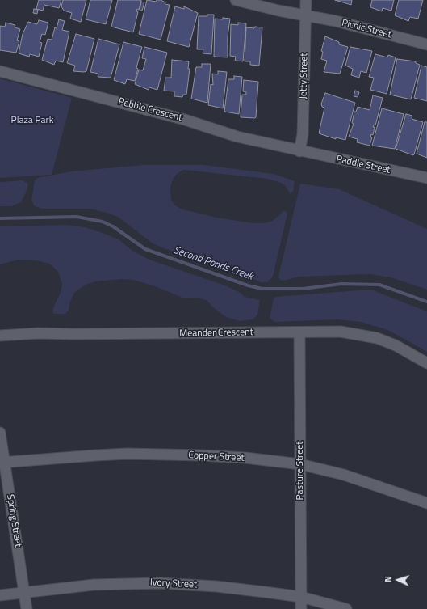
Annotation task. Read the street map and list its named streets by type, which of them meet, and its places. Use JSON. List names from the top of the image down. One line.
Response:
{"streets":{"street":["Picnic Street","Jetty Street","Pebble Crescent","Paddle Street","Meander Crescent","Copper Street","Pasture Street","Spring Street","Ivory Street"]},"crossings":[["Picnic Street","Jetty Street"],["Jetty Street","Pebble Crescent"],["Jetty Street","Paddle Street"],["Pebble Crescent","Paddle Street"],["Meander Crescent","Pasture Street"],["Copper Street","Pasture Street"],["Copper Street","Spring Street"],["Pasture Street","Ivory Street"],["Spring Street","Ivory Street"]],"water":["Second Ponds Creek"],"parks":["Plaza Park"],"north":"left"}
